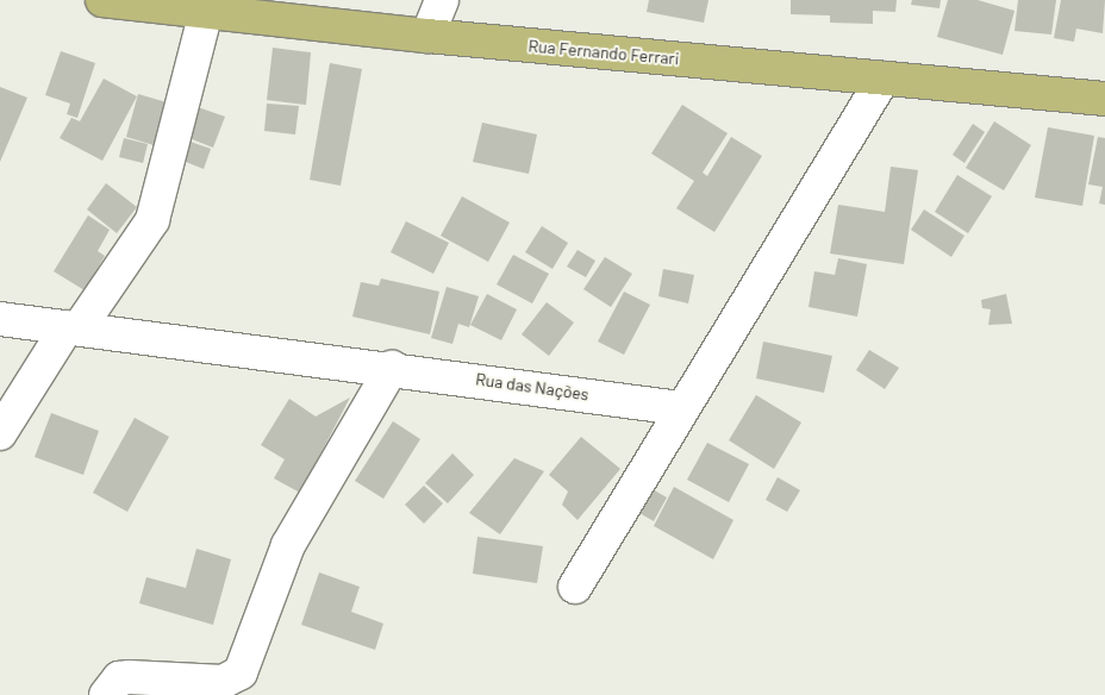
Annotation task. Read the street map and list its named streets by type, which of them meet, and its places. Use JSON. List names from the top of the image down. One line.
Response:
{"streets":{"main road":["Rua Fernando Ferrari"],"street":["Rua das Nações"]}}
